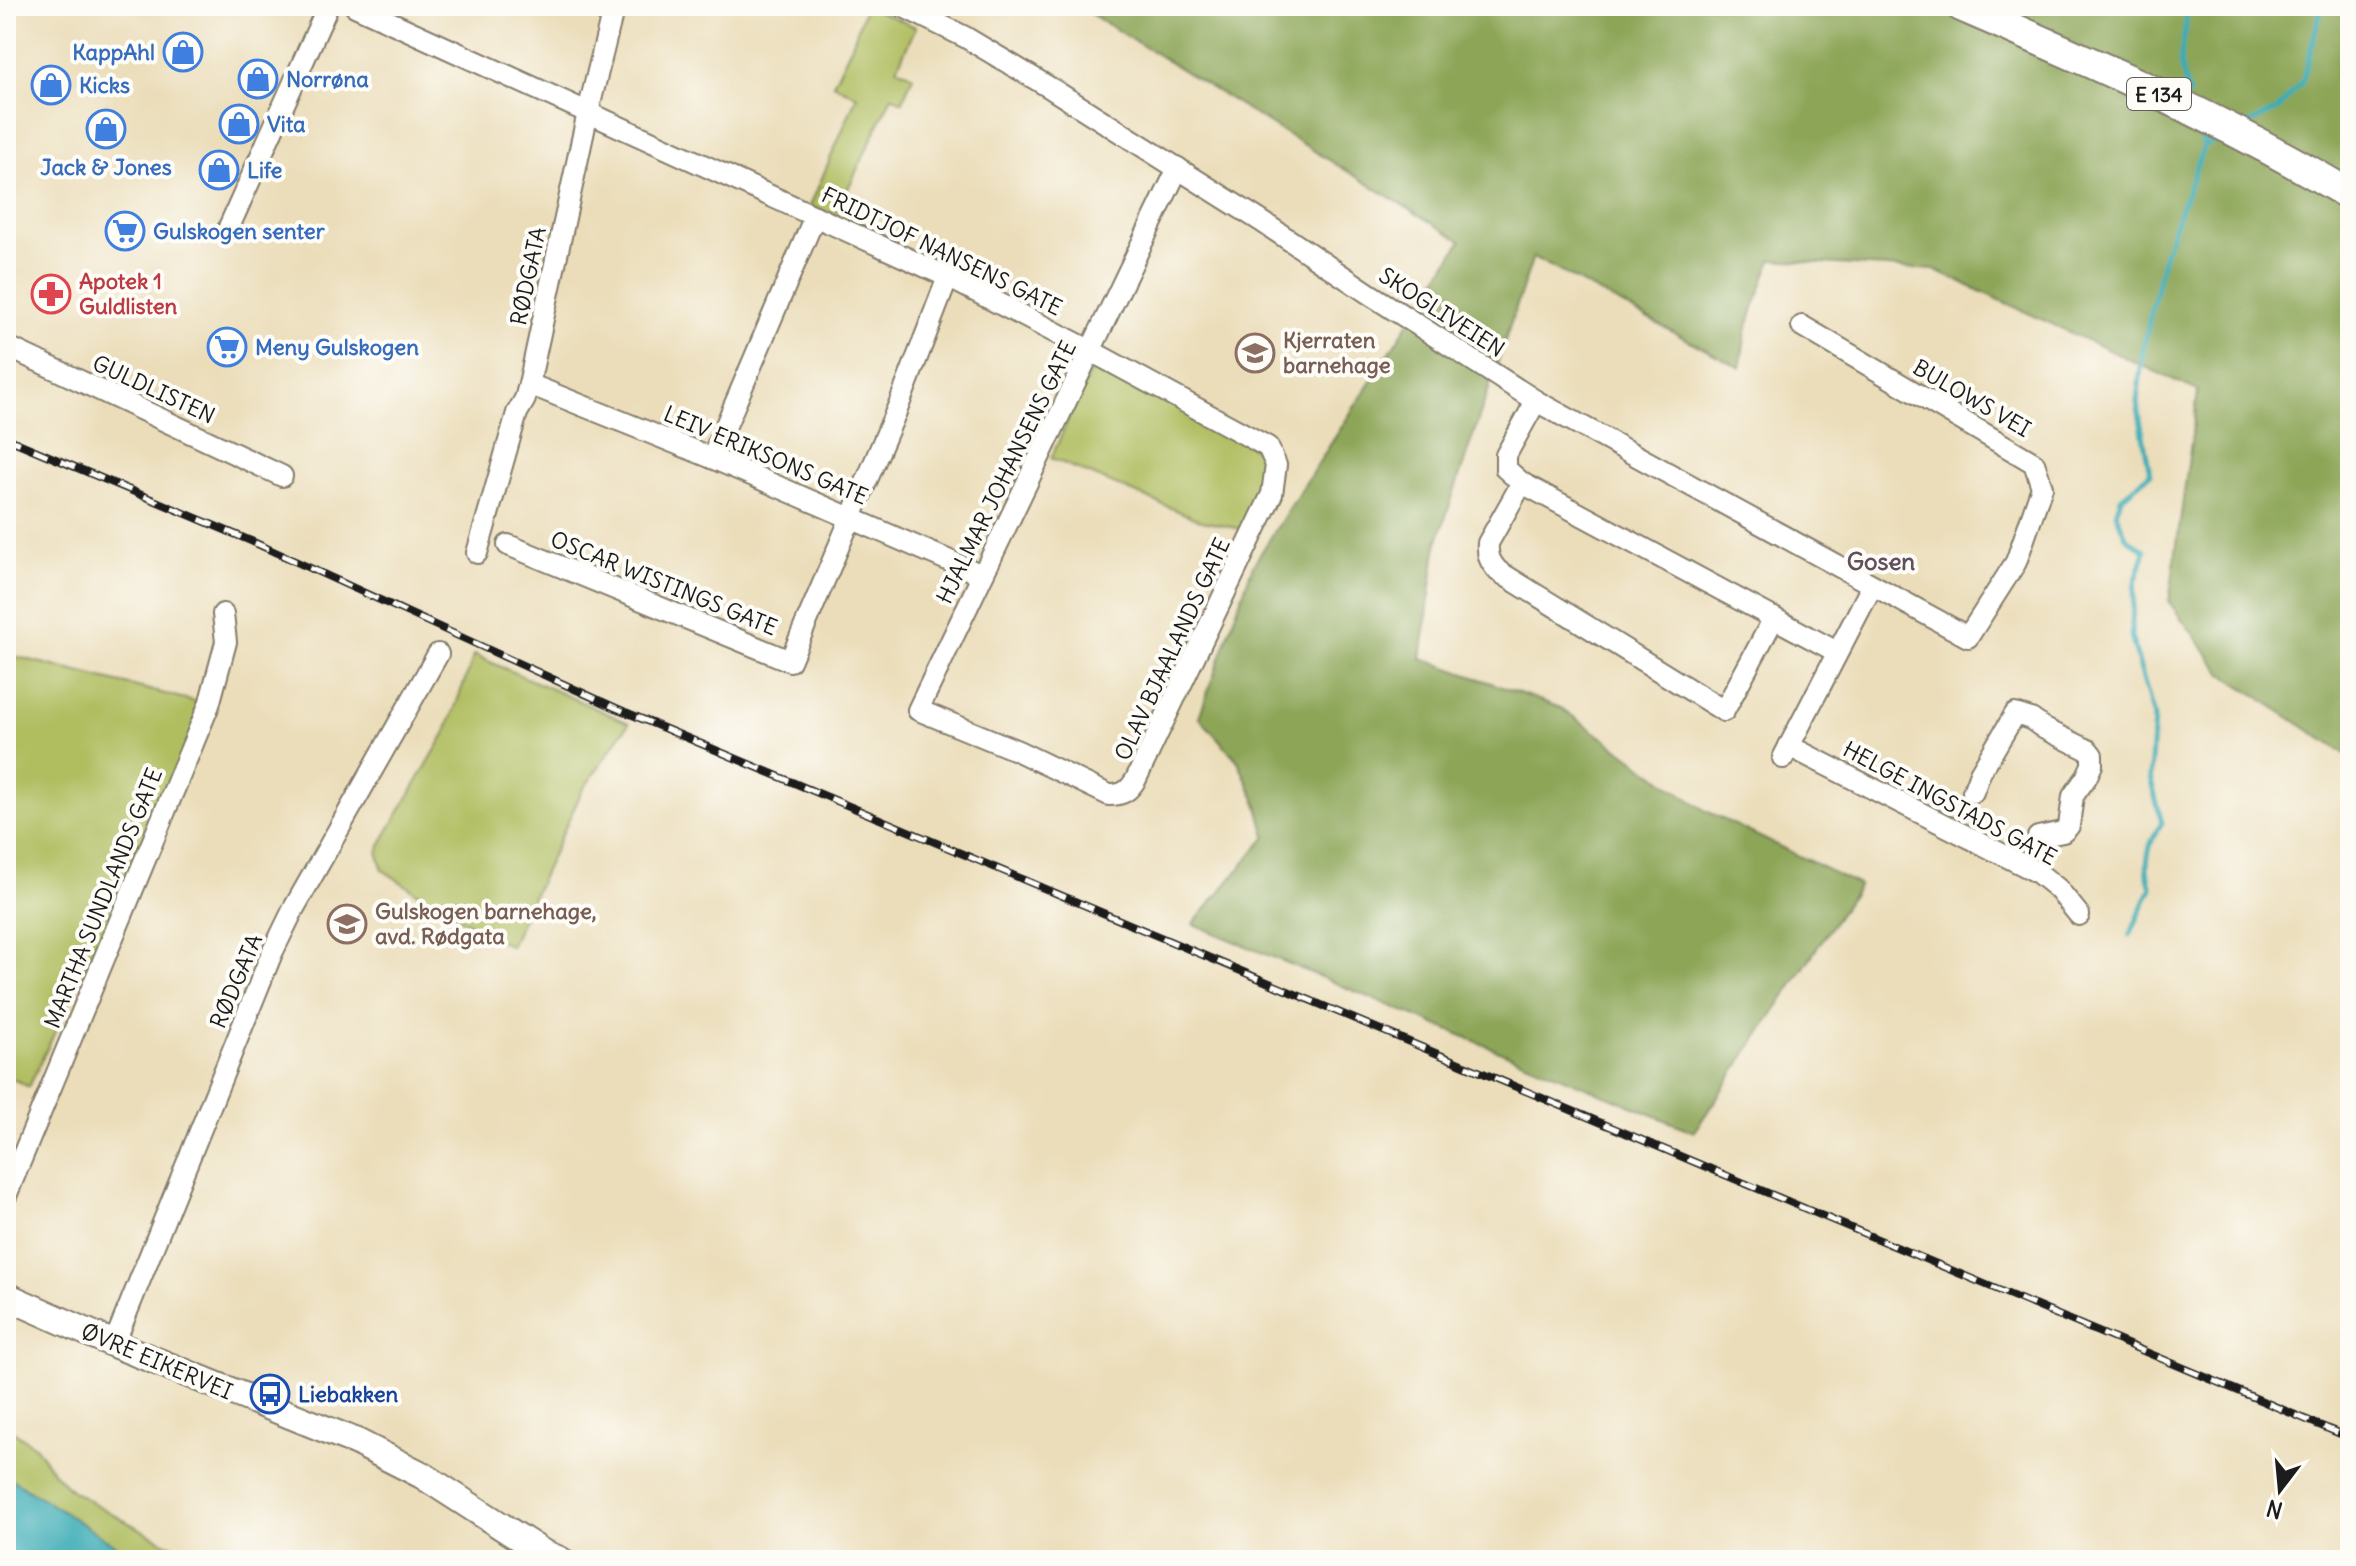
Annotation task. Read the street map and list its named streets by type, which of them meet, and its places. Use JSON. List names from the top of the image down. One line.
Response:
{"streets":{"highway":["E 134"],"main road":["ØVRE EIKERVEI"],"street":["FRIDTJOF NANSENS GATE","RØDGATA","SKOGLIVEIEN","GULDLISTEN","BULOWS VEI","LEIV ERIKSONS GATE","HJALMAR JOHANSENS GATE","OSCAR WISTINGS GATE","OLAV BJAALANDS GATE","HELGE INGSTADS GATE","MARTHA SUNDLANDS GATE"]},"crossings":[["FRIDTJOF NANSENS GATE","RØDGATA"],["FRIDTJOF NANSENS GATE","HJALMAR JOHANSENS GATE"],["FRIDTJOF NANSENS GATE","OLAV BJAALANDS GATE"],["RØDGATA","LEIV ERIKSONS GATE"],["RØDGATA","ØVRE EIKERVEI"],["SKOGLIVEIEN","BULOWS VEI"],["SKOGLIVEIEN","HJALMAR JOHANSENS GATE"],["LEIV ERIKSONS GATE","HJALMAR JOHANSENS GATE"],["LEIV ERIKSONS GATE","OSCAR WISTINGS GATE"],["HJALMAR JOHANSENS GATE","OLAV BJAALANDS GATE"]],"districts":["Gosen"],"places":{"shop":["KappAhl","Norrøna","Kicks","Vita","Jack & Jones","Life"],"supermarket":["Gulskogen senter","Meny Gulskogen"],"pharmacy":["Apotek 1 Guldlisten"],"school or university":["Kjerraten barnehage","Gulskogen barnehage, avd. Rødgata"],"bus stop":["Liebakken"]},"north":"bottom"}
